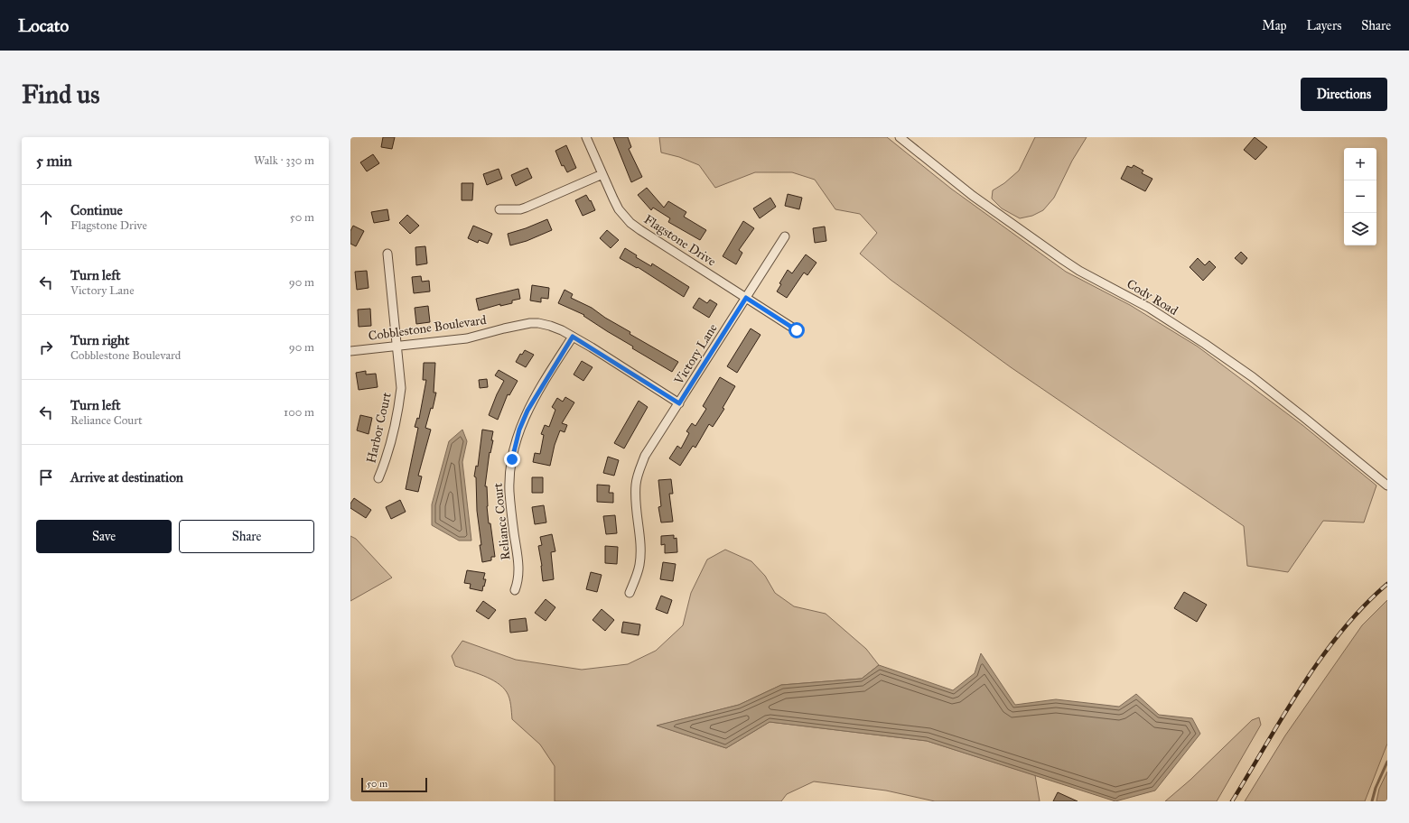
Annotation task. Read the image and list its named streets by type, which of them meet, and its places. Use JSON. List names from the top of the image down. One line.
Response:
{"streets":{"street":["Flagstone Drive","Cody Road","Cobblestone Boulevard","Victory Lane","Harbor Court","Reliance Court"]},"crossings":[["Flagstone Drive","Victory Lane"],["Cobblestone Boulevard","Victory Lane"],["Cobblestone Boulevard","Harbor Court"],["Cobblestone Boulevard","Reliance Court"]],"scale_bar":"50 m","page":{"header":"Locato","nav":["Map","Layers","Share"],"buttons":["Directions",["Save","Share"]],"title":"Find us","heading":["5 min","Walk · 330 m"],"map_buttons":["+","−"],"list":[["Continue","Flagstone Drive","50 m"],["Turn left","Victory Lane","90 m"],["Turn right","Cobblestone Boulevard","90 m"],["Turn left","Reliance Court","100 m"],"Arrive at destination"],"scale":"50 m"}}
